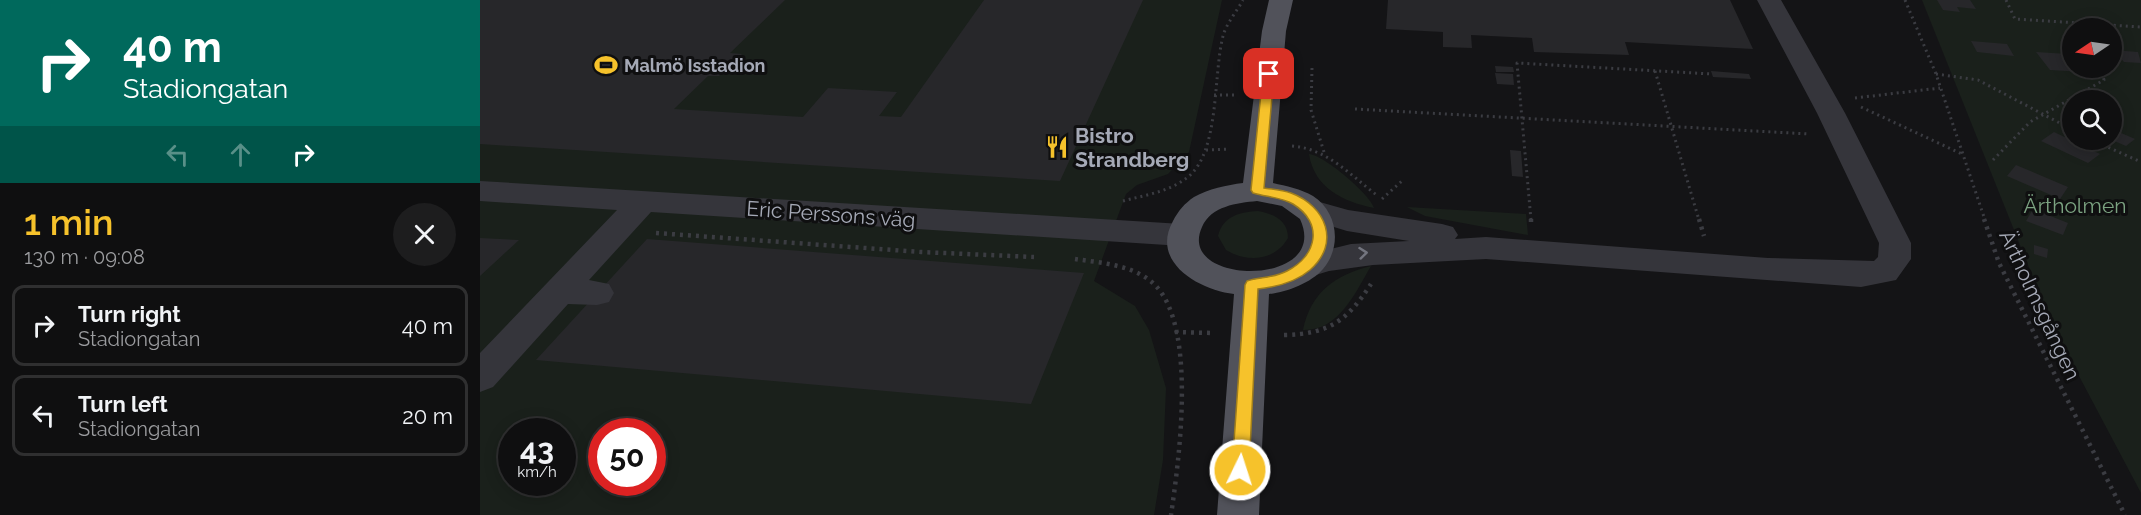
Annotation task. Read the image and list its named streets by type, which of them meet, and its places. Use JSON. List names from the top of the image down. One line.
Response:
{"streets":{"street":["Eric Perssons väg"],"path":["Ärtholmsgången"]},"parks":["Ärtholmen"],"places":{"sports":["Malmö Isstadion"],"restaurant":["Bistro Strandberg"]},"north":"left","page":{"turn":["40 m","Stadiongatan"],"heading":["1 min","130 m · 09:08"],"list":[{"name":"Turn right","note":"Stadiongatan","value":"40 m"},{"name":"Turn left","note":"Stadiongatan","value":"20 m"}],"speed":"43 km/h","limit":"50"}}
